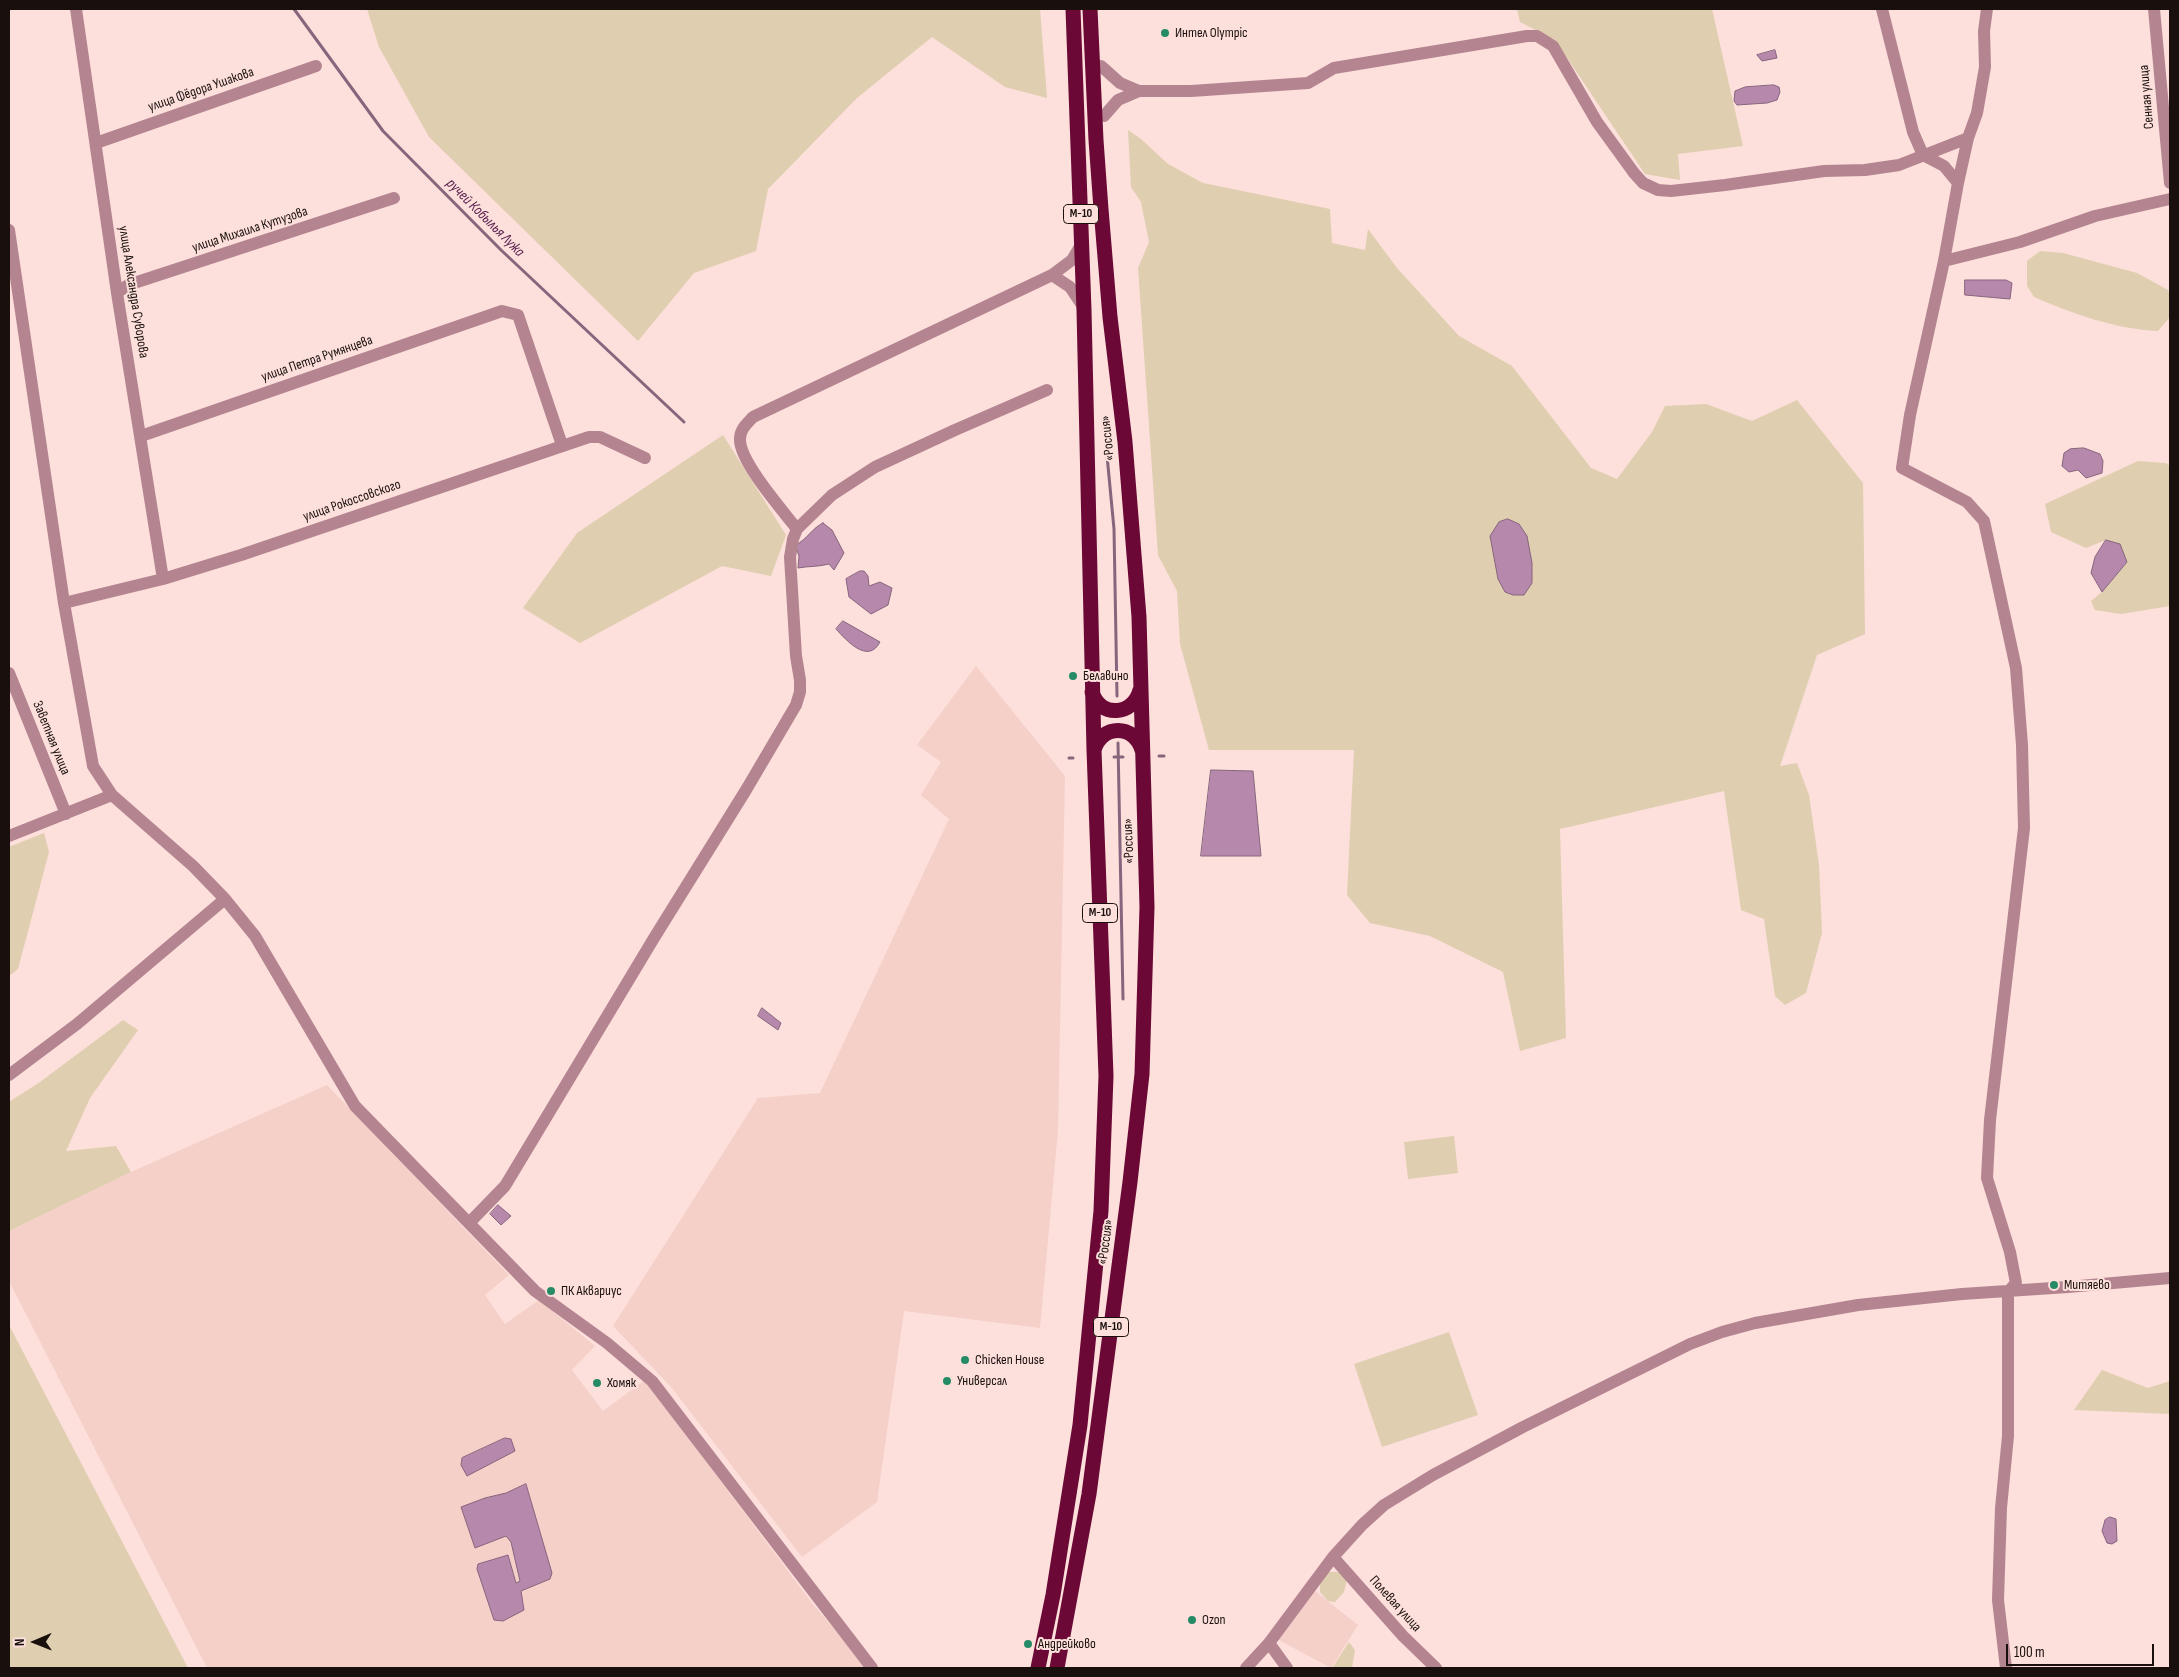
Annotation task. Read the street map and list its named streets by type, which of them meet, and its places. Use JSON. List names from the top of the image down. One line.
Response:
{"streets":{"highway":["М-10","«Россия»"],"street":["улица Фёдора Ушакова","Сенная улица","улица Михаила Кутузова","улица Александра Суворова","улица Петра Румянцева","улица Рокоссовского","Заветная улица","Полевая улица"]},"crossings":[["улица Фёдора Ушакова","улица Александра Суворова"],["улица Михаила Кутузова","улица Александра Суворова"],["улица Александра Суворова","улица Петра Румянцева"],["улица Александра Суворова","улица Рокоссовского"],["улица Петра Румянцева","улица Рокоссовского"]],"water":["ручей Кобылья Лужа"],"places":["Интел Olympic","Белавино","Митяево","ПК Аквариус","Chicken House","Универсал","Хомяк","Ozon","Андрейково"],"scale_bar":"100 m","north":"left"}
